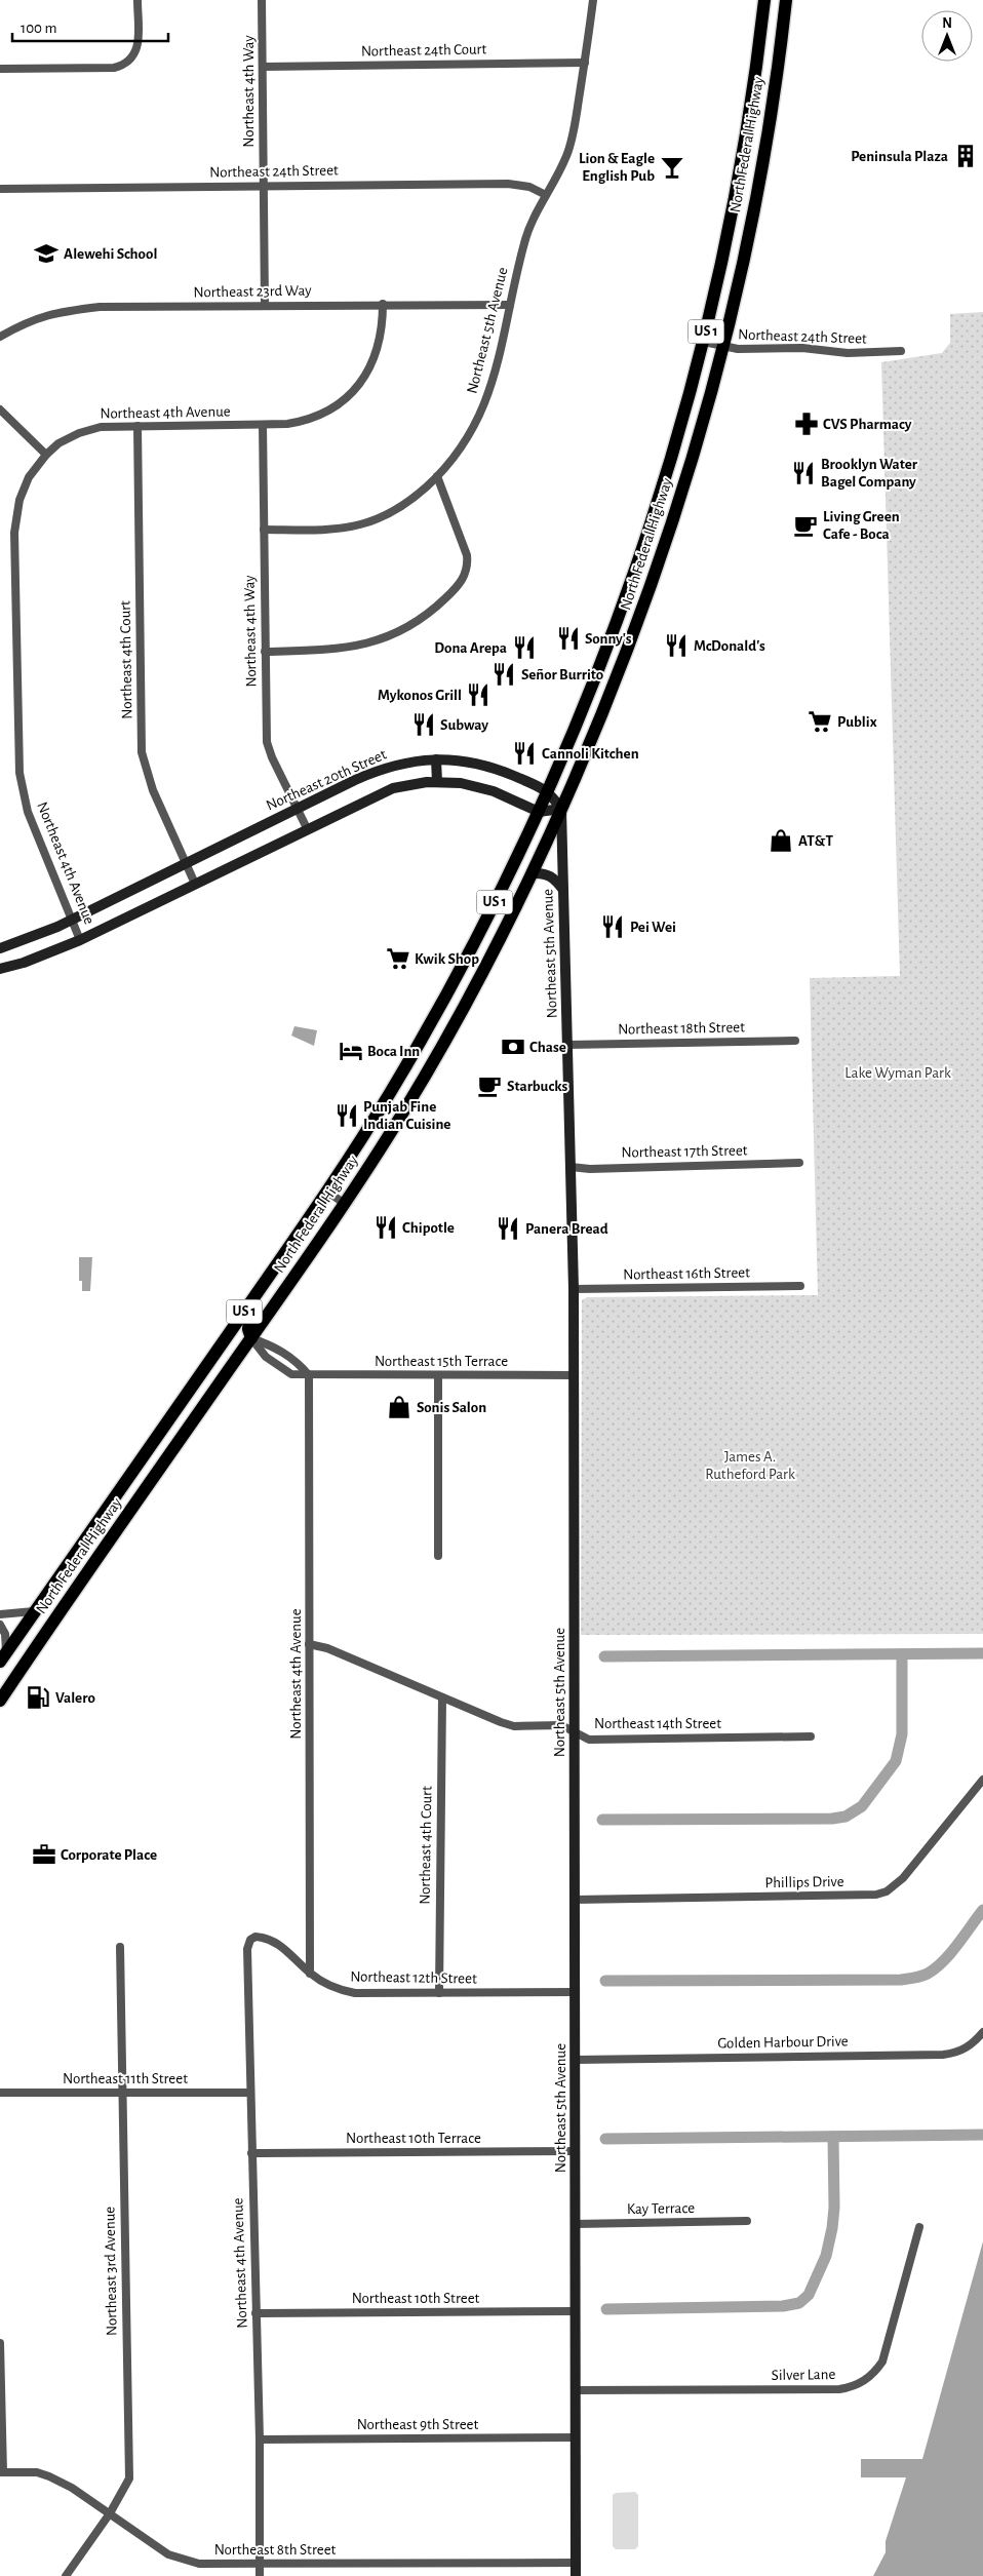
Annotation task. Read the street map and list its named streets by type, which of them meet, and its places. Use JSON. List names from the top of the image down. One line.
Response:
{"streets":{"main road":["North Federal Highway","US 1"],"street":["Northeast 24th Court","Northeast 4th Way","Northeast 24th Street","Northeast 23rd Way","Northeast 5th Avenue","Northeast 4th Avenue","Northeast 4th Court","Northeast 20th Street","Northeast 18th Street","Northeast 17th Street","Northeast 16th Street","Northeast 15th Terrace","Northeast 14th Street","Phillips Drive","Northeast 12th Street","Golden Harbour Drive","Northeast 11th Street","Northeast 10th Terrace","Kay Terrace","Northeast 3rd Avenue","Northeast 10th Street","Silver Lane","Northeast 9th Street","Northeast 8th Street"]},"crossings":[["Northeast 24th Court","Northeast 4th Way"],["Northeast 24th Court","Northeast 5th Avenue"],["Northeast 4th Way","Northeast 24th Street"],["Northeast 4th Way","Northeast 23rd Way"],["Northeast 4th Way","Northeast 5th Avenue"],["Northeast 4th Way","Northeast 4th Avenue"],["Northeast 4th Way","Northeast 20th Street"],["North Federal Highway","Northeast 24th Street"],["North Federal Highway","Northeast 5th Avenue"],["North Federal Highway","Northeast 20th Street"],["North Federal Highway","Northeast 15th Terrace"],["Northeast 24th Street","Northeast 5th Avenue"],["Northeast 23rd Way","Northeast 5th Avenue"],["Northeast 23rd Way","Northeast 4th Avenue"],["Northeast 5th Avenue","Northeast 20th Street"],["Northeast 5th Avenue","Northeast 18th Street"],["Northeast 5th Avenue","Northeast 17th Street"],["Northeast 5th Avenue","Northeast 16th Street"],["Northeast 5th Avenue","Northeast 15th Terrace"],["Northeast 5th Avenue","Northeast 14th Street"],["Northeast 5th Avenue","Phillips Drive"],["Northeast 5th Avenue","Northeast 12th Street"],["Northeast 5th Avenue","Golden Harbour Drive"],["Northeast 5th Avenue","Northeast 10th Terrace"],["Northeast 5th Avenue","Kay Terrace"],["Northeast 5th Avenue","Northeast 10th Street"],["Northeast 5th Avenue","Silver Lane"],["Northeast 5th Avenue","Northeast 9th Street"],["Northeast 5th Avenue","Northeast 8th Street"],["Northeast 4th Avenue","Northeast 4th Court"],["Northeast 4th Avenue","Northeast 20th Street"],["Northeast 4th Avenue","Northeast 15th Terrace"],["Northeast 4th Avenue","Northeast 14th Street"],["Northeast 4th Avenue","Northeast 12th Street"],["Northeast 4th Avenue","Northeast 11th Street"],["Northeast 4th Avenue","Northeast 10th Terrace"],["Northeast 4th Avenue","Northeast 10th Street"],["Northeast 4th Avenue","Northeast 9th Street"],["Northeast 4th Avenue","Northeast 8th Street"],["Northeast 4th Court","Northeast 20th Street"],["Northeast 4th Court","Northeast 14th Street"],["Northeast 4th Court","Northeast 12th Street"],["Northeast 11th Street","Northeast 3rd Avenue"],["Northeast 3rd Avenue","Northeast 8th Street"]],"parks":["Lake Wyman Park","James A. Rutheford Park"],"places":{"building":["Peninsula Plaza"],"bar":["Lion & Eagle English Pub"],"school or university":["Alewehi School"],"pharmacy":["CVS Pharmacy"],"restaurant":["Brooklyn Water Bagel Company","Sonny's","McDonald's","Dona Arepa","Señor Burrito","Mykonos Grill","Subway","Cannoli Kitchen","Pei Wei","Punjab Fine Indian Cuisine","Chipotle","Panera Bread"],"cafe":["Living Green Cafe - Boca","Starbucks"],"supermarket":["Publix","Kwik Shop"],"shop":["AT&T","Sonis Salon"],"bank":["Chase"],"hotel":["Boca Inn"],"fuel station":["Valero"],"office":["Corporate Place"]},"scale_bar":"100 m","north":"top"}
